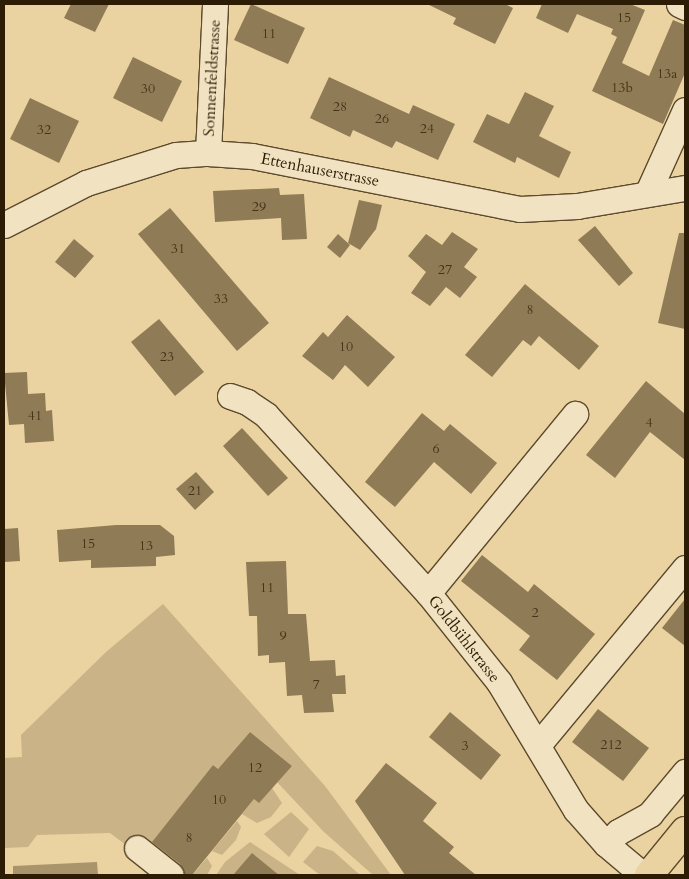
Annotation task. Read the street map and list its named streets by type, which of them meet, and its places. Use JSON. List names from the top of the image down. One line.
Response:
{"streets":{"street":["Sonnenfeldstrasse","Ettenhauserstrasse","Goldbühlstrasse"]},"crossings":[["Sonnenfeldstrasse","Ettenhauserstrasse"]],"house_numbers":["15","11","13a","13b","30","28","26","24","32","29","31","27","33","8","10","23","41","4","6","21","15","13","11","2","9","7","212","3","12","10","8"]}
